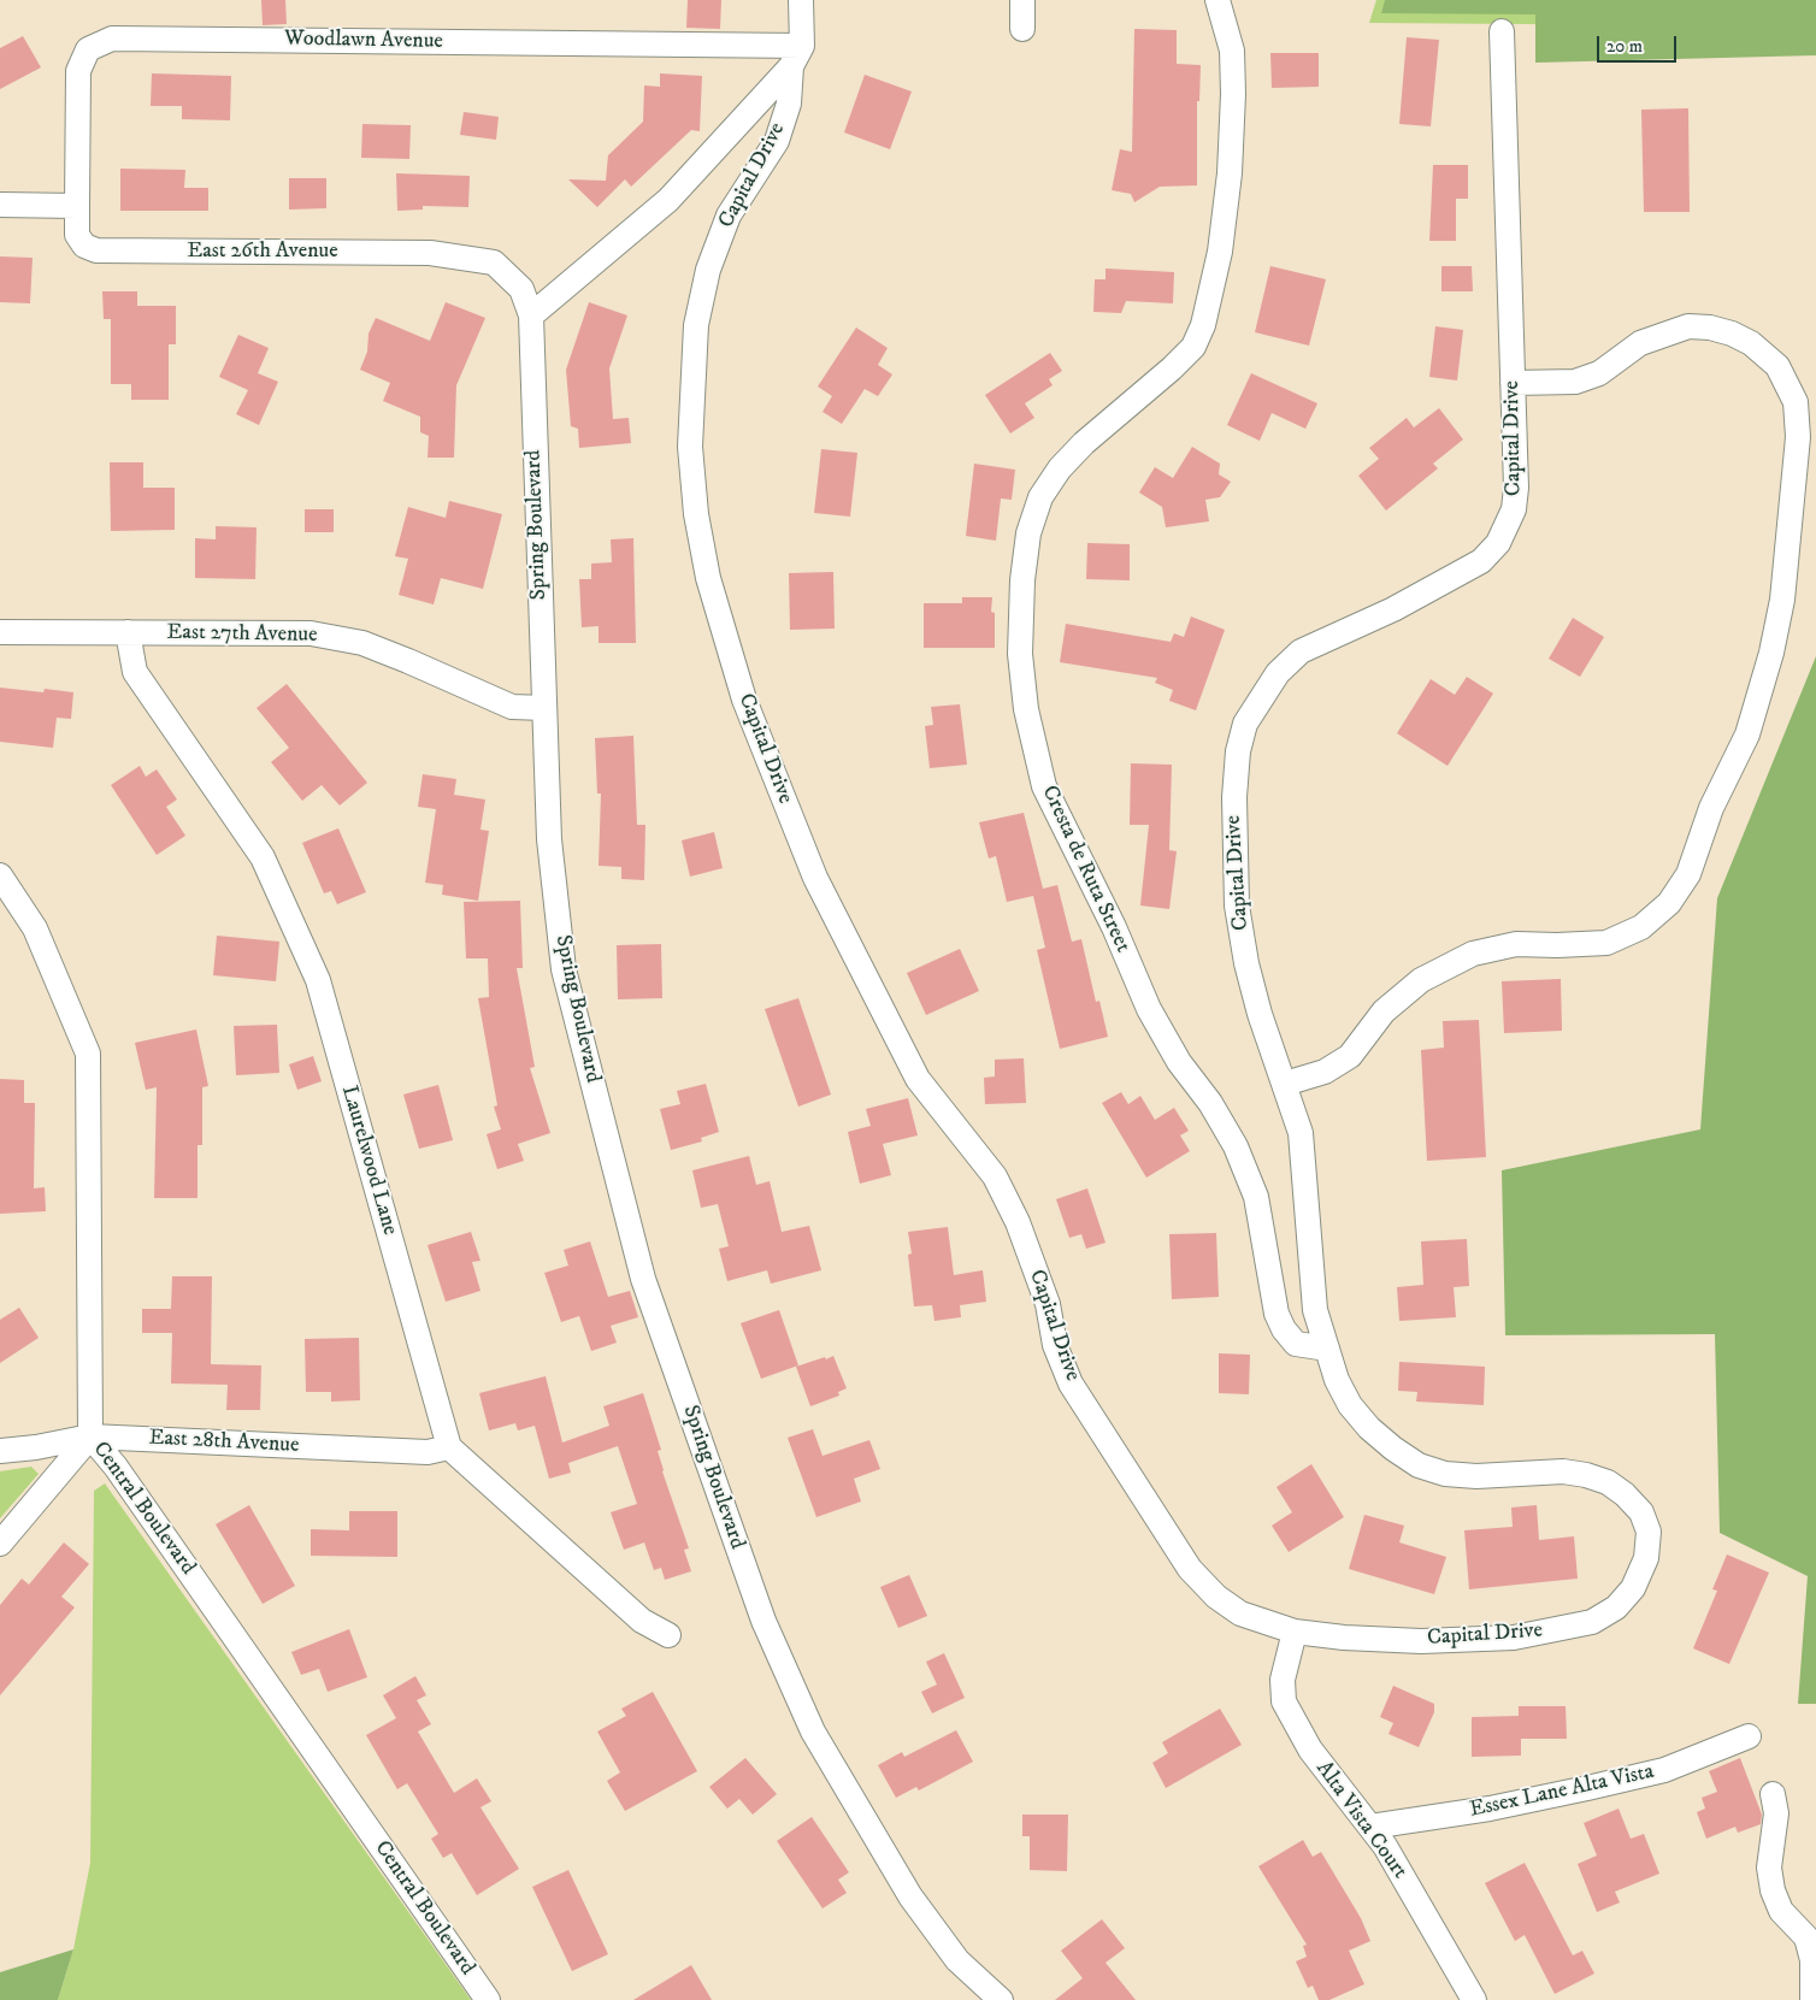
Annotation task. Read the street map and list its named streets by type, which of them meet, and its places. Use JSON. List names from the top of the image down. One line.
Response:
{"streets":{"street":["Woodlawn Avenue","Capital Drive","East 26th Avenue","Spring Boulevard","East 27th Avenue","Cresta de Ruta Street","Laurelwood Lane","East 28th Avenue","Central Boulevard","Essex Lane Alta Vista","Alta Vista Court"]},"crossings":[["Woodlawn Avenue","Capital Drive"],["Woodlawn Avenue","East 26th Avenue"],["Capital Drive","Cresta de Ruta Street"],["Capital Drive","Alta Vista Court"],["East 26th Avenue","Spring Boulevard"],["Spring Boulevard","East 27th Avenue"],["East 27th Avenue","Laurelwood Lane"],["Laurelwood Lane","East 28th Avenue"],["East 28th Avenue","Central Boulevard"],["Essex Lane Alta Vista","Alta Vista Court"]],"scale_bar":"20 m"}
